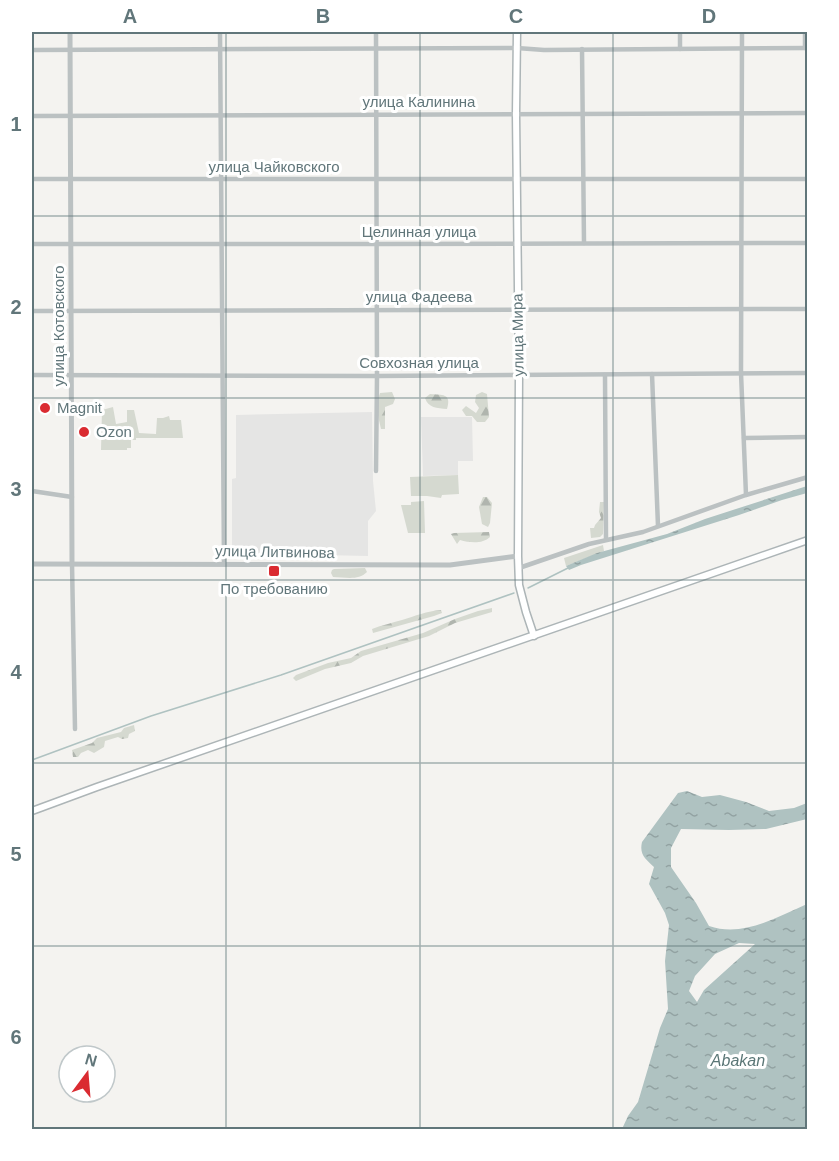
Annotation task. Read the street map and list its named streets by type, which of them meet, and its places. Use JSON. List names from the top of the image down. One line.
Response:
{"streets":{"main road":["улица Мира"],"street":["улица Калинина","улица Чайковского","Целинная улица","улица Фадеева","улица Котовского","Совхозная улица","улица Литвинова"]},"crossings":[["улица Калинина","улица Котовского"],["улица Калинина","улица Мира"],["улица Чайковского","улица Котовского"],["улица Чайковского","улица Мира"],["Целинная улица","улица Котовского"],["Целинная улица","улица Мира"],["улица Фадеева","улица Котовского"],["улица Фадеева","улица Мира"],["улица Котовского","Совхозная улица"],["улица Котовского","улица Литвинова"],["улица Мира","Совхозная улица"],["улица Мира","улица Литвинова"]],"water":["Abakan"],"places":{"other":["Magnit","Ozon"],"transit":["По требованию"]},"north":"top","grid":{"columns":["A","B","C","D"],"rows":["1","2","3","4","5","6"]}}
